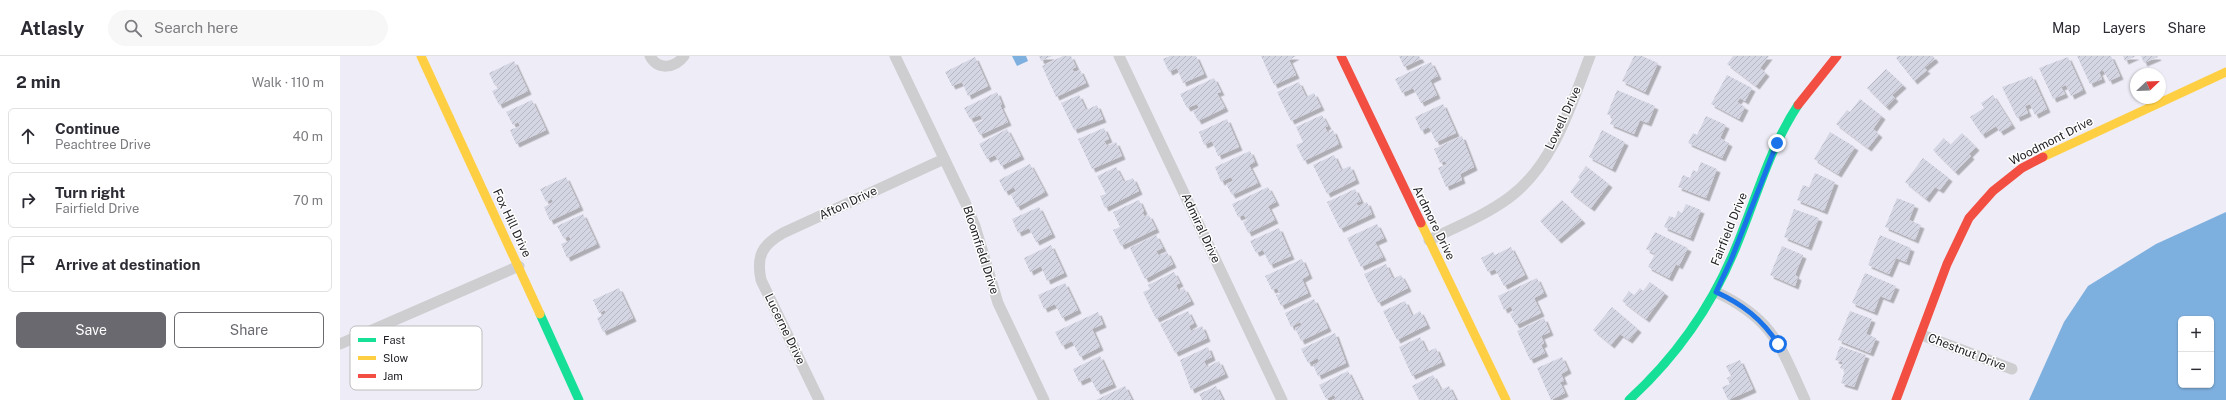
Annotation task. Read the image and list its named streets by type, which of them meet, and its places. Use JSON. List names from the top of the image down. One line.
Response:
{"streets":{"street":["Lowell Drive","Woodmont Drive","Afton Drive","Fox Hill Drive","Ardmore Drive","Admiral Drive","Fairfield Drive","Bloomfield Drive","Lucerne Drive","Chestnut Drive"]},"crossings":[["Lowell Drive","Ardmore Drive"],["Woodmont Drive","Chestnut Drive"],["Afton Drive","Bloomfield Drive"],["Afton Drive","Lucerne Drive"]],"legend":["Fast","Slow","Jam"],"north":"top right","page":{"header":"Atlasly","search":"Search here","nav":["Map","Layers","Share"],"heading":["2 min","Walk · 110 m"],"list":[["Continue","Peachtree Drive","40 m"],["Turn right","Fairfield Drive","70 m"],"Arrive at destination"],"buttons":["Save","Share"],"map_buttons":["+","−"]}}
